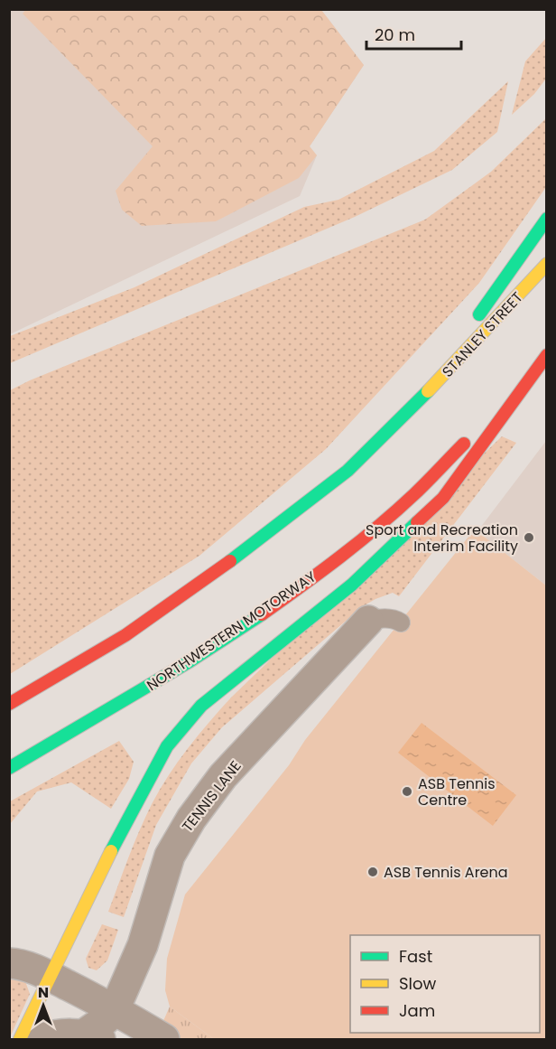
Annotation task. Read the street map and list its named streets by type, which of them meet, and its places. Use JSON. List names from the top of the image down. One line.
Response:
{"streets":{"highway":["STANLEY STREET","NORTHWESTERN MOTORWAY"],"street":["TENNIS LANE"]},"places":["Sport and Recreation Interim Facility","ASB Tennis Centre","ASB Tennis Arena"],"legend":["Fast","Slow","Jam"],"scale_bar":"20 m","north":"top"}
